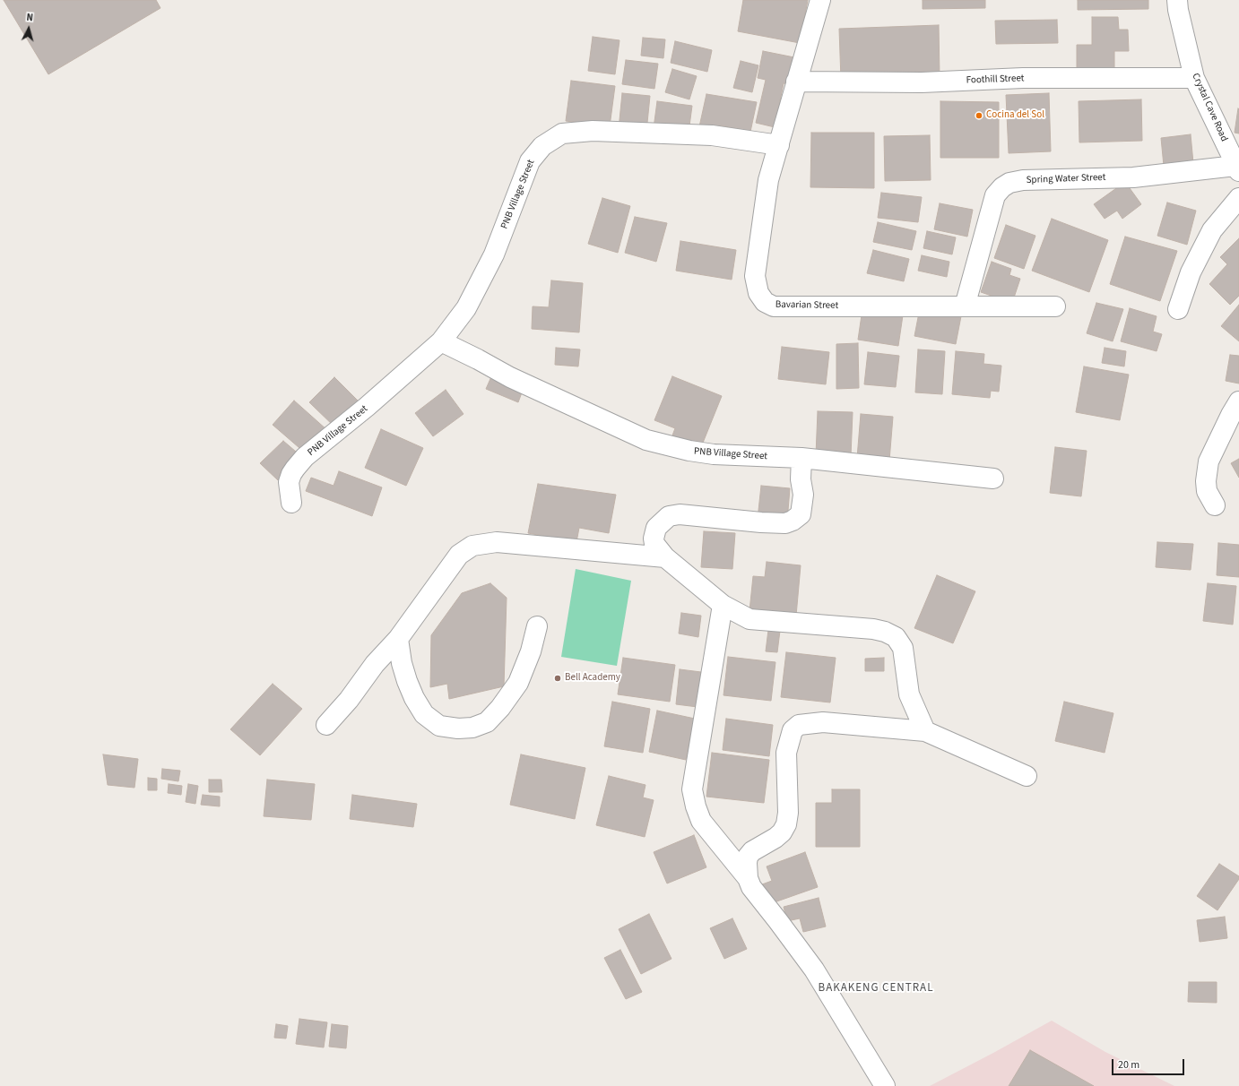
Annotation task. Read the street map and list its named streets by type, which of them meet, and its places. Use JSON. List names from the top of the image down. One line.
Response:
{"streets":{"street":["Foothill Street","Crystal Cave Road","Spring Water Street","PNB Village Street","Bavarian Street"]},"crossings":[["Foothill Street","Crystal Cave Road"],["Foothill Street","Bavarian Street"],["Crystal Cave Road","Spring Water Street"],["Spring Water Street","Bavarian Street"],["PNB Village Street","Bavarian Street"]],"districts":["BAKAKENG CENTRAL"],"places":["Cocina del Sol","Bell Academy"],"scale_bar":"20 m","north":"top"}
